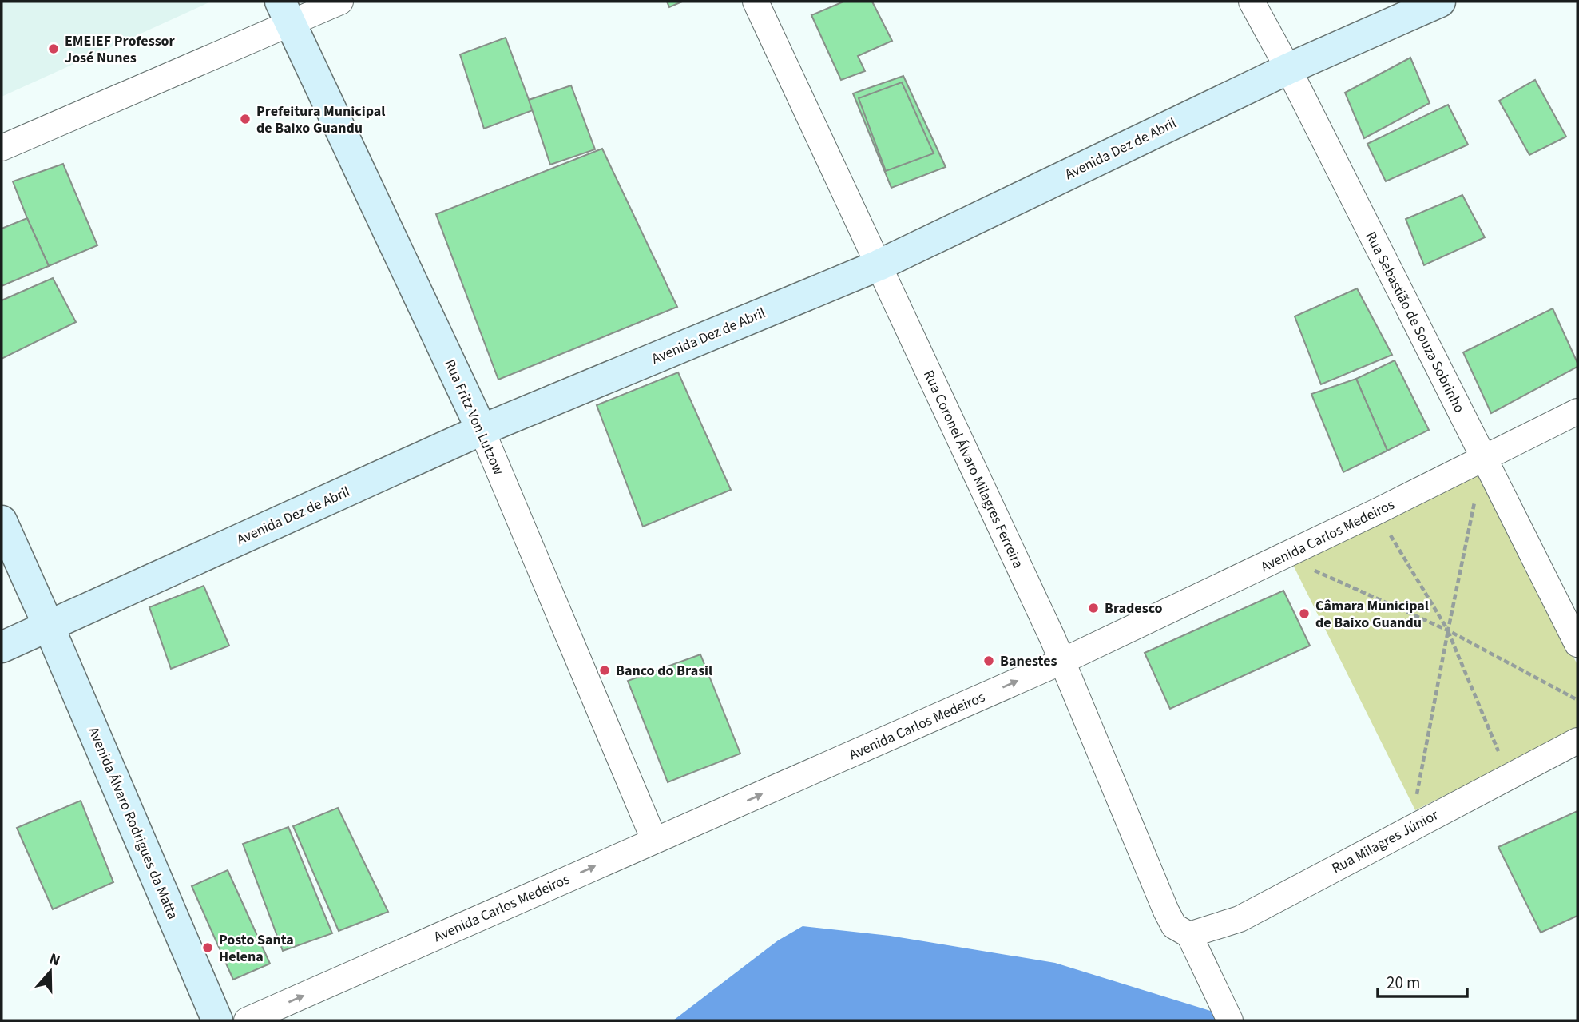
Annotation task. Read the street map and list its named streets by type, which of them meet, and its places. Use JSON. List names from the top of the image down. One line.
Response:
{"streets":{"street":["Avenida Dez de Abril","Rua Sebastião de Souza Sobrinho","Rua Fritz Von Lutzow","Rua Coronel Álvaro Milagres Ferreira","Avenida Carlos Medeiros","Avenida Álvaro Rodrigues da Matta","Rua Milagres Júnior"]},"crossings":[["Avenida Dez de Abril","Rua Sebastião de Souza Sobrinho"],["Avenida Dez de Abril","Rua Fritz Von Lutzow"],["Avenida Dez de Abril","Rua Coronel Álvaro Milagres Ferreira"],["Avenida Dez de Abril","Avenida Álvaro Rodrigues da Matta"],["Rua Sebastião de Souza Sobrinho","Avenida Carlos Medeiros"],["Rua Fritz Von Lutzow","Avenida Carlos Medeiros"],["Rua Coronel Álvaro Milagres Ferreira","Avenida Carlos Medeiros"],["Rua Coronel Álvaro Milagres Ferreira","Rua Milagres Júnior"]],"one_way":["Avenida Carlos Medeiros"],"places":["EMEIEF Professor José Nunes","Prefeitura Municipal de Baixo Guandu","Bradesco","Câmara Municipal de Baixo Guandu","Banestes","Banco do Brasil","Posto Santa Helena"],"scale_bar":"20 m","north":"top"}
